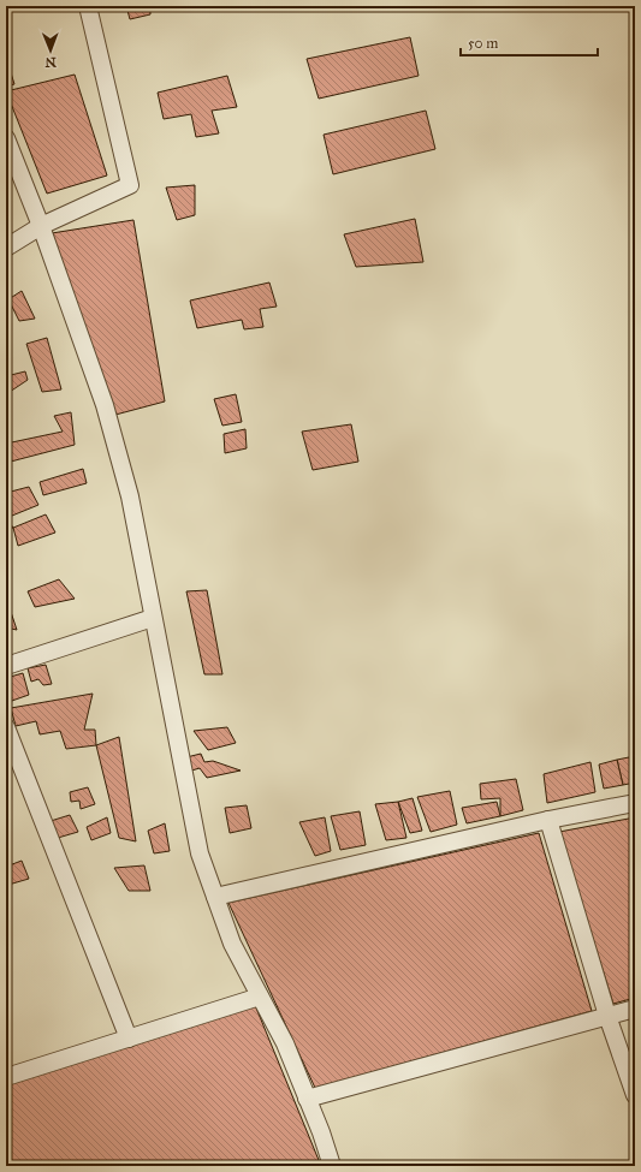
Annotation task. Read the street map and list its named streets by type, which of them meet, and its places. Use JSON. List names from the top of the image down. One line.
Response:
{"scale_bar":"50 m","north":"bottom"}
